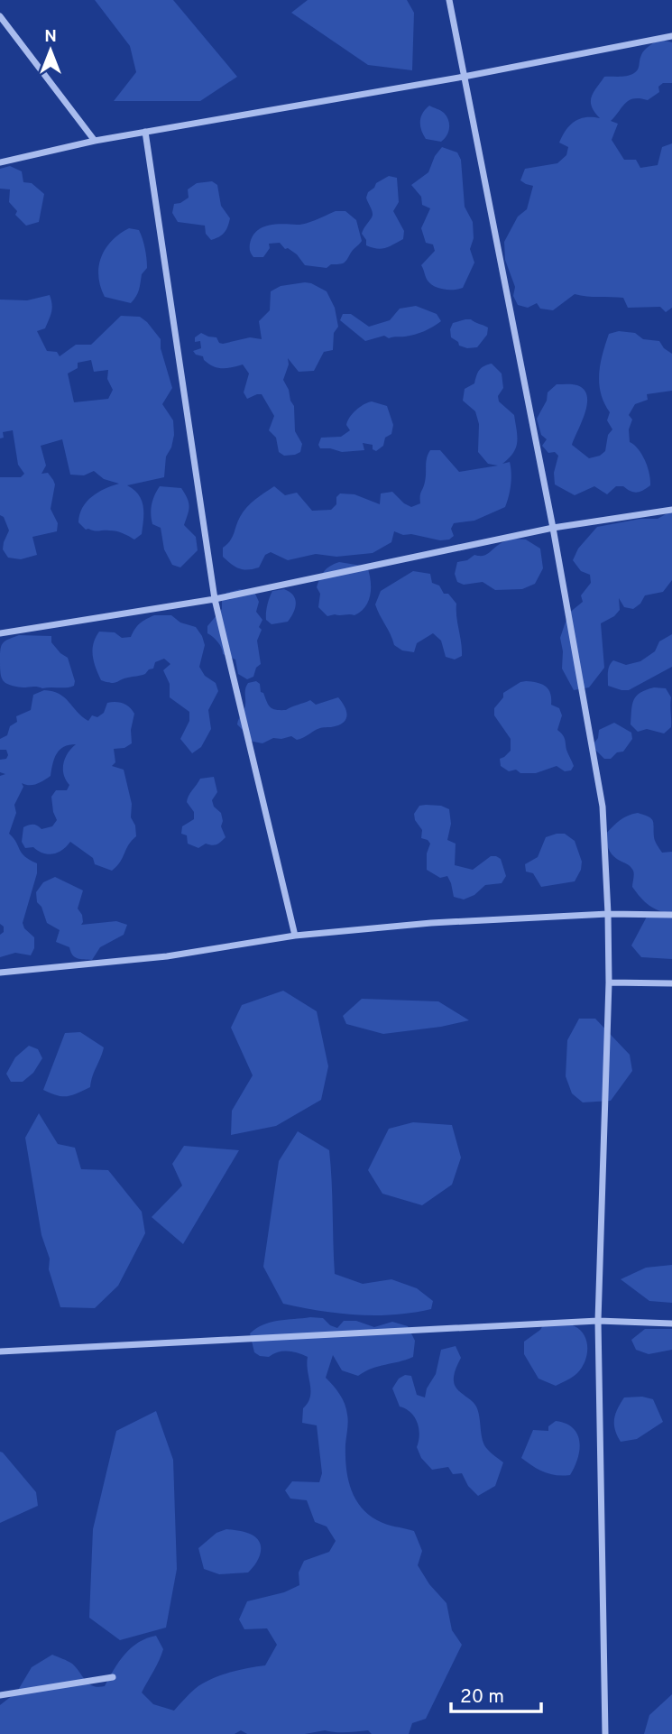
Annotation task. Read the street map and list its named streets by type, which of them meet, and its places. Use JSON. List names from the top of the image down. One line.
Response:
{"scale_bar":"20 m","north":"top"}
